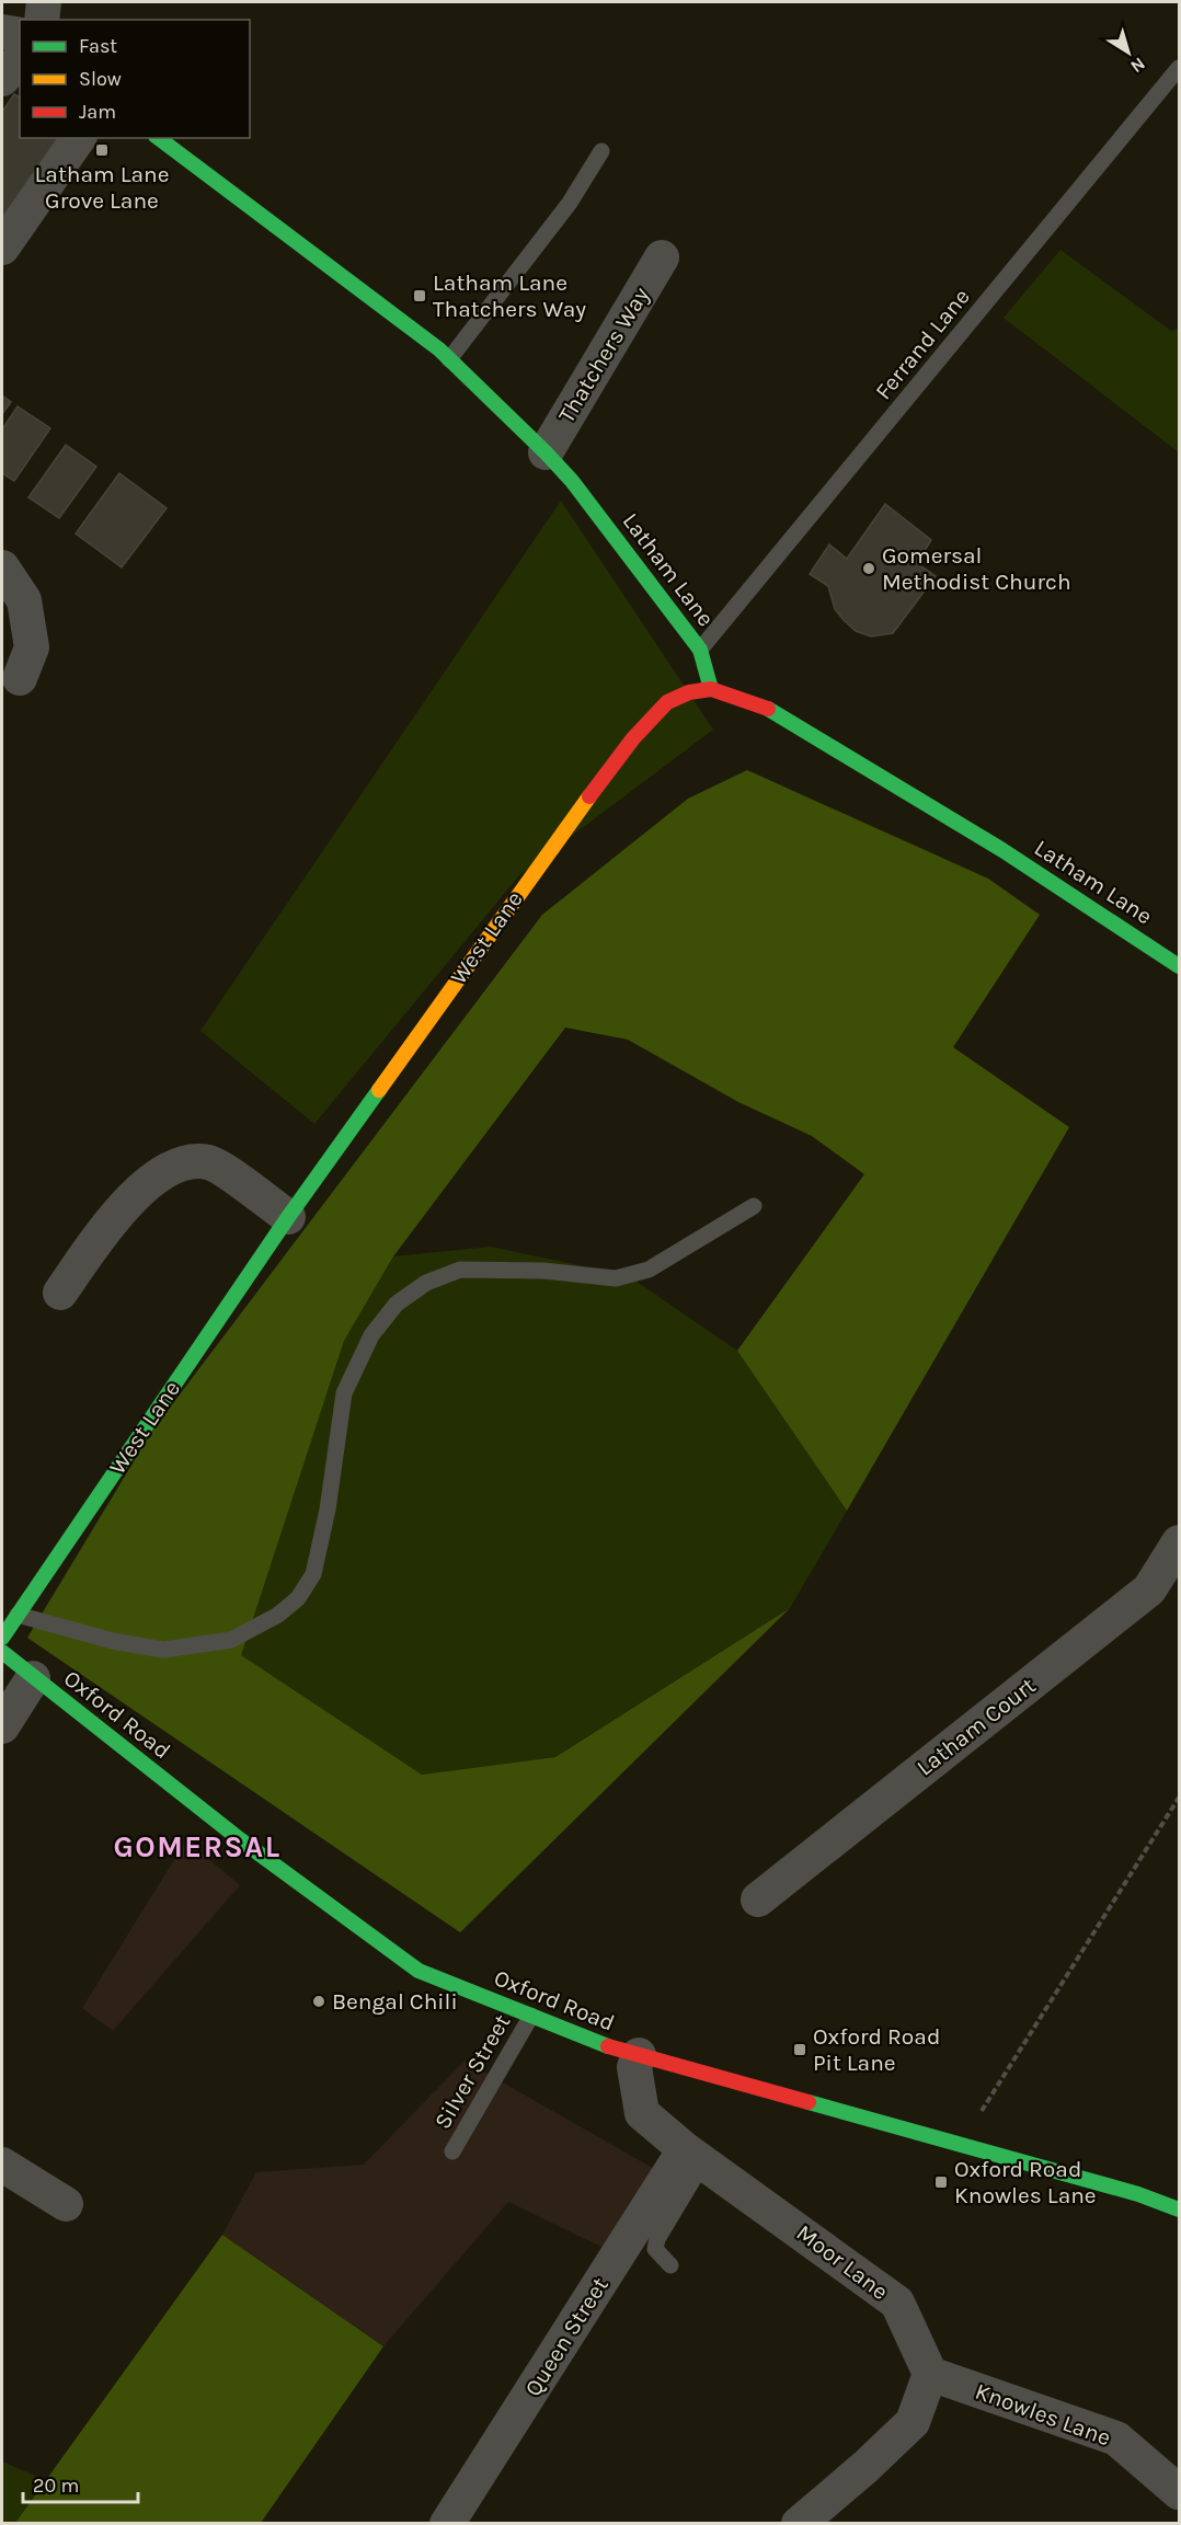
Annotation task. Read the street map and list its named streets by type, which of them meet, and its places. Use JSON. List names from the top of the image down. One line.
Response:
{"streets":{"street":["Thatchers Way","Latham Lane","West Lane","Oxford Road","Latham Court","Moor Lane","Queen Street","Knowles Lane"],"lane":["Ferrand Lane","Silver Street"]},"crossings":[["Ferrand Lane","Latham Lane"],["Thatchers Way","Latham Lane"],["Latham Lane","West Lane"],["Oxford Road","Silver Street"],["Oxford Road","Moor Lane"],["Moor Lane","Queen Street"],["Moor Lane","Knowles Lane"]],"districts":["GOMERSAL"],"places":{"transit":["Latham Lane Grove Lane","Latham Lane Thatchers Way","Oxford Road Pit Lane","Oxford Road Knowles Lane"],"other":["Gomersal Methodist Church","Bengal Chili"]},"legend":["Fast","Slow","Jam"],"scale_bar":"20 m","north":"bottom right"}
